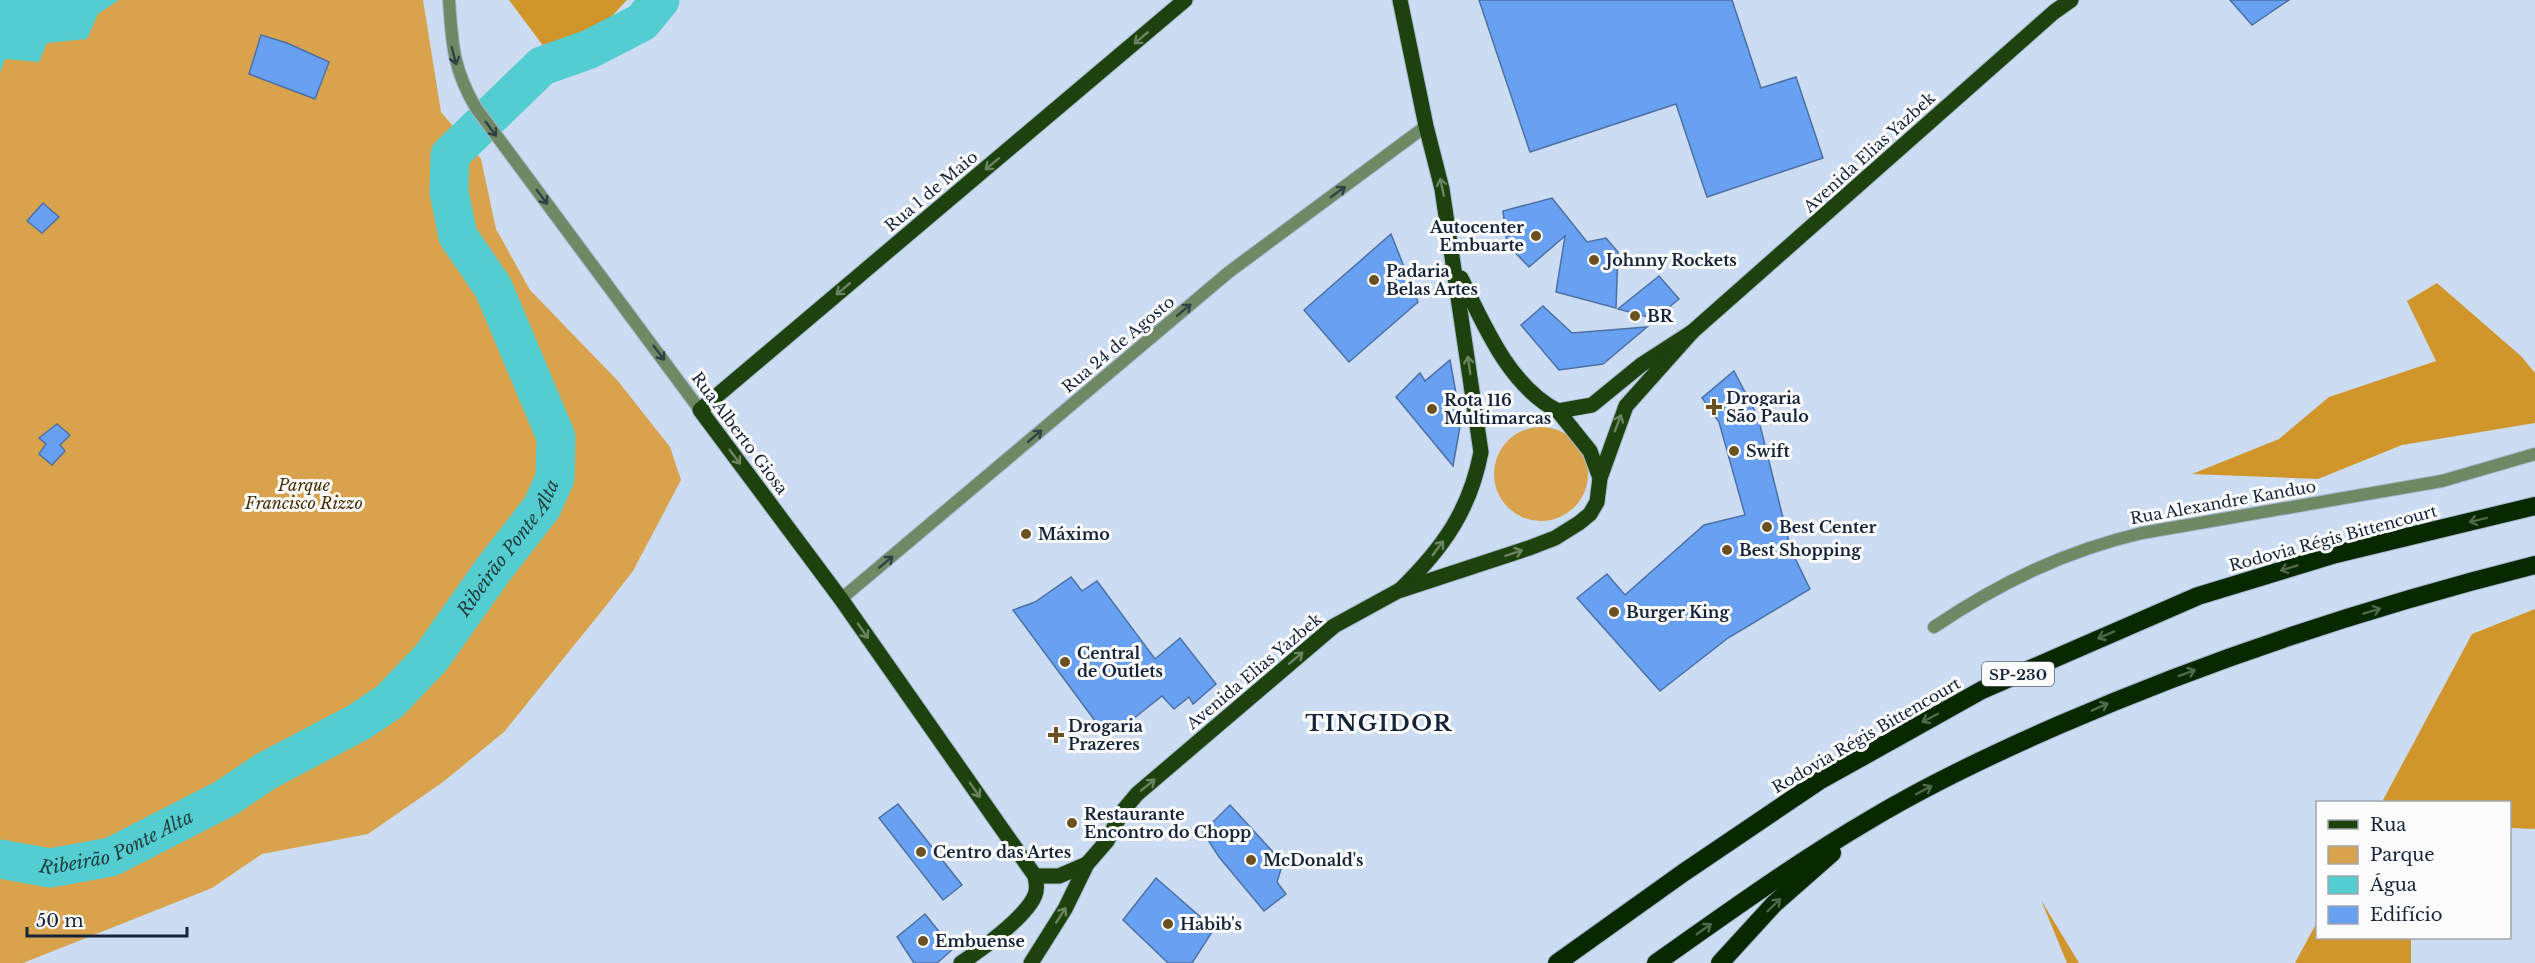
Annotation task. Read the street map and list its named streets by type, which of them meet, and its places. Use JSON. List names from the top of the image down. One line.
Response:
{"streets":{"highway":["Rodovia Régis Bittencourt","SP-230"],"main road":["Avenida Elias Yazbek","Rua 1 de Maio","Rua Alberto Giosa"],"street":["Rua 24 de Agosto","Rua Alexandre Kanduo"]},"crossings":[["Rua 1 de Maio","Rua Alberto Giosa"],["Rua 24 de Agosto","Rua Alberto Giosa"]],"one_way":["Avenida Elias Yazbek","Rua 1 de Maio","Rua 24 de Agosto","Rua Alberto Giosa"],"districts":["TINGIDOR"],"water":["Ribeirão Ponte Alta"],"parks":["Parque Francisco Rizzo"],"places":{"other":["Autocenter Embuarte","Johnny Rockets","Padaria Belas Artes","BR","Rota 116 Multimarcas","Swift","Best Center","Máximo","Best Shopping","Burger King","Central de Outlets","Restaurante Encontro do Chopp","Centro das Artes","McDonald's","Habib's","Embuense"],"health":["Drogaria São Paulo","Drogaria Prazeres"]},"legend":["Rua","Parque","Água","Edifício"],"scale_bar":"50 m"}
